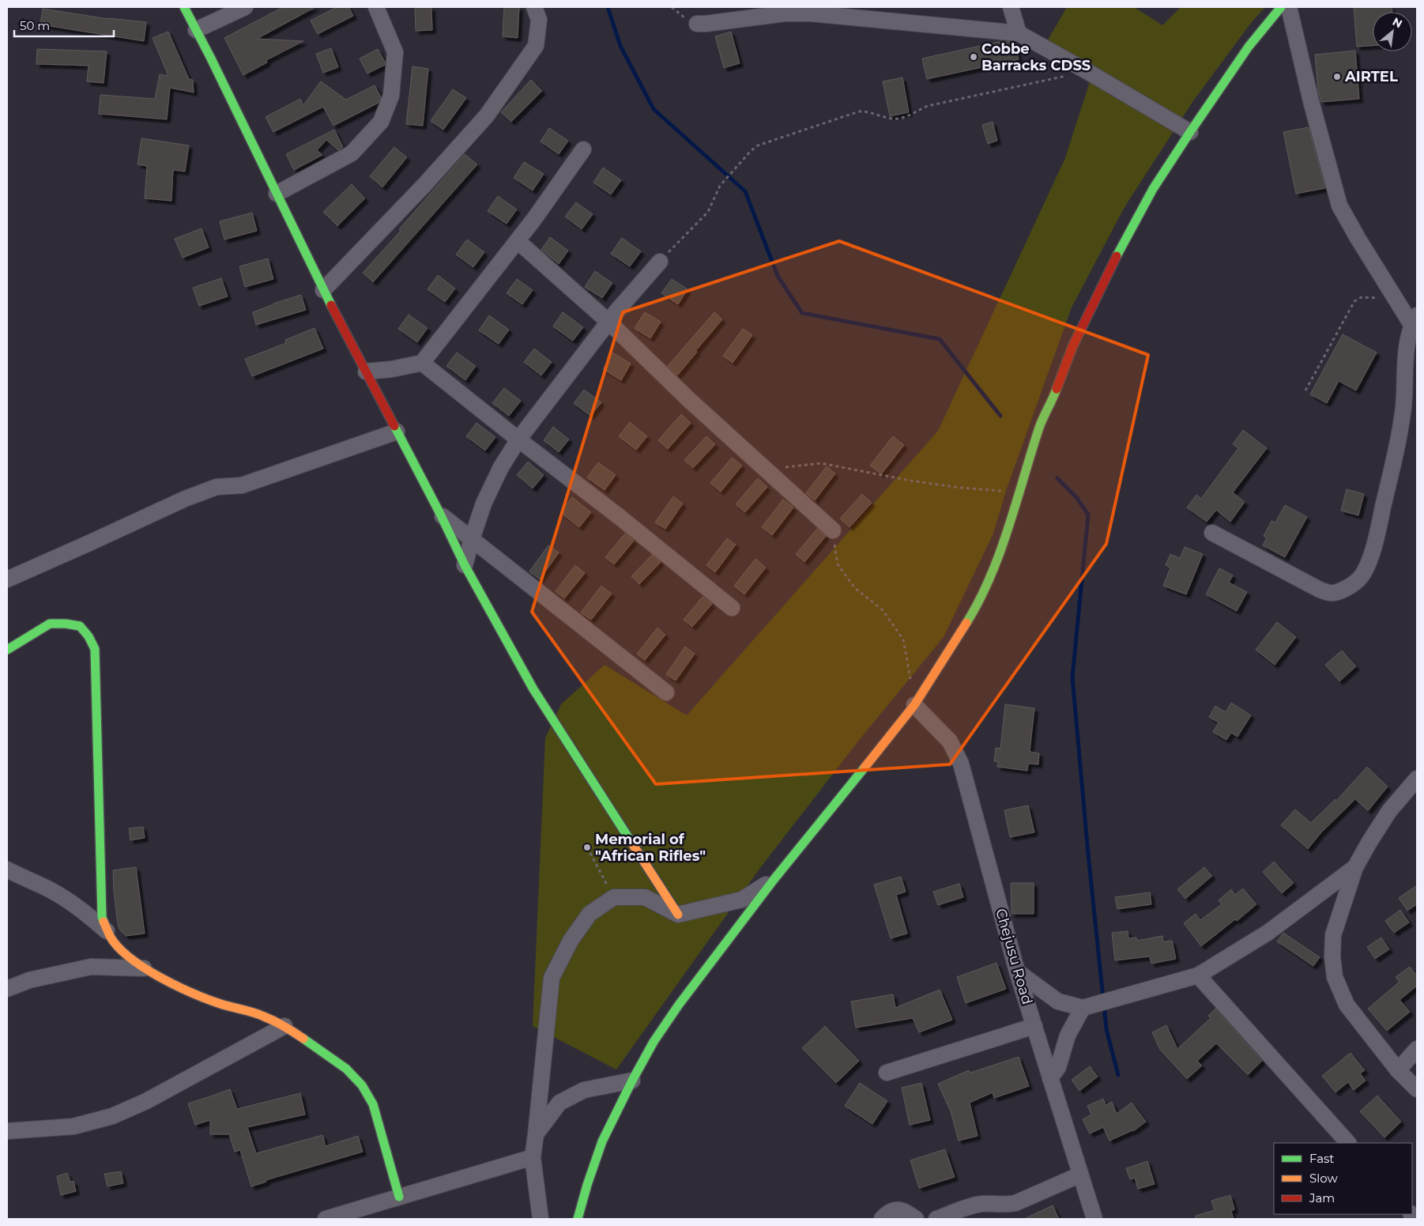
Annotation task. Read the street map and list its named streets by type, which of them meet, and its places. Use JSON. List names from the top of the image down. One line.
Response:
{"streets":{"street":["Chejusu Road"]},"places":["Cobbe Barracks CDSS","AIRTEL","Memorial of \"African Rifles\""],"legend":["Fast","Slow","Jam"],"scale_bar":"50 m","north":"top right"}
